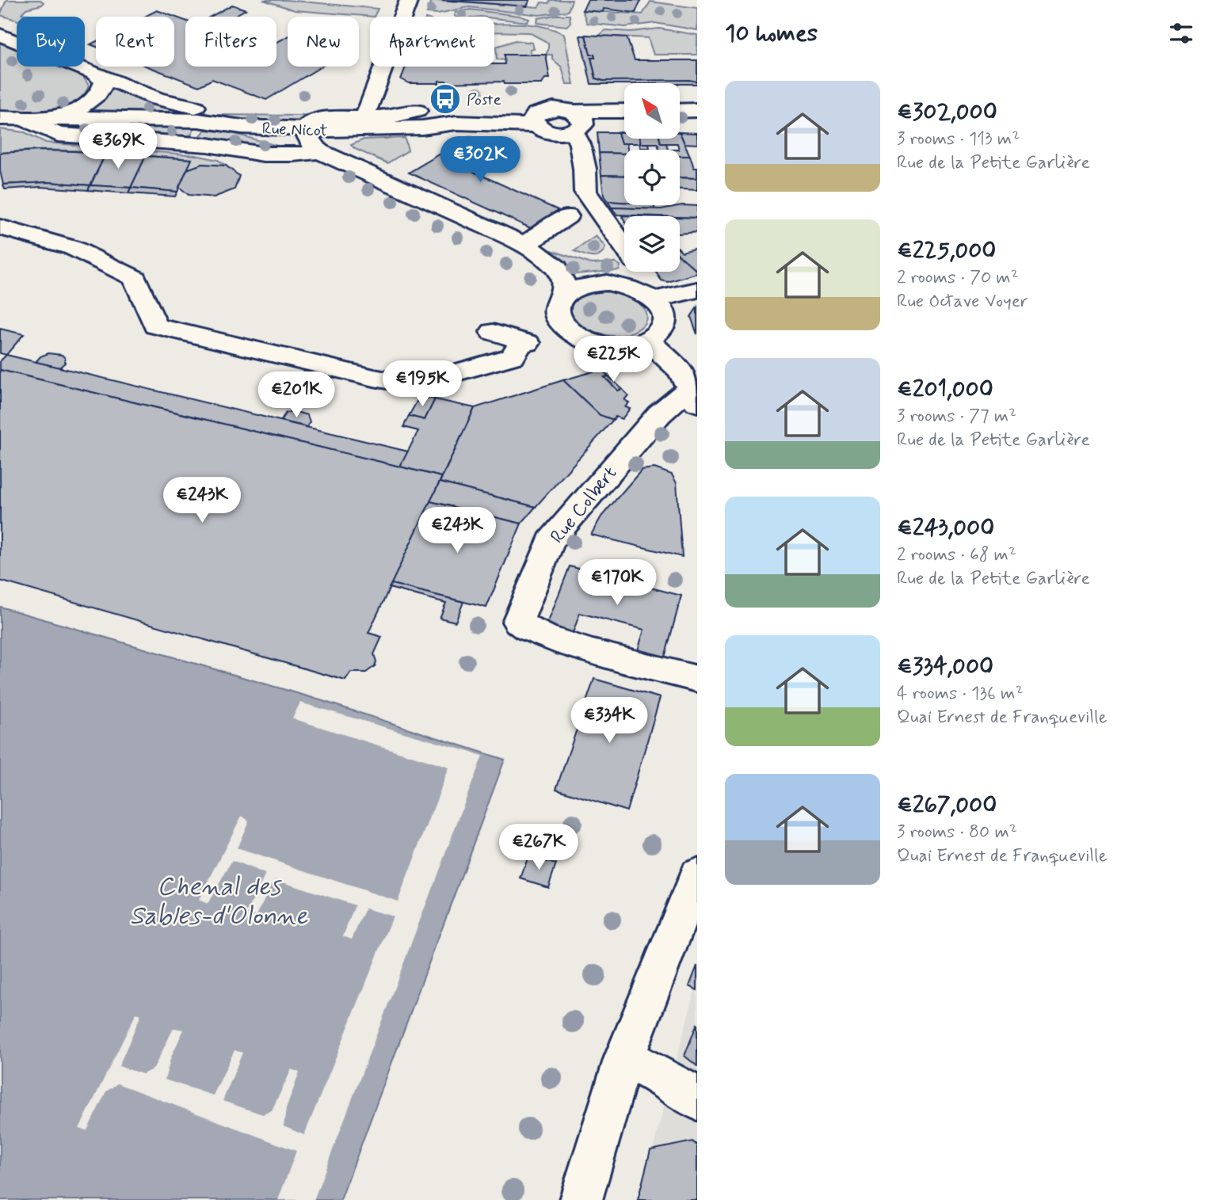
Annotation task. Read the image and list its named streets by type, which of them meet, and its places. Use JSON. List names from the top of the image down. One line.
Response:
{"streets":{"street":["Rue Nicot","Rue Colbert"]},"water":["Chenal des Sables-d'Olonne"],"places":{"bus stop":["Poste"]},"north":"top left","page":{"heading":"10 homes","chip":["Buy","Rent","Filters","New","Apartment"],"list":[{"name":"€302,000","note":"3 rooms · 113 m² · Rue de la Petite Garlière"},{"name":"€225,000","note":"2 rooms · 70 m² · Rue Octave Voyer"},{"name":"€201,000","note":"3 rooms · 77 m² · Rue de la Petite Garlière"},{"name":"€243,000","note":"2 rooms · 68 m² · Rue de la Petite Garlière"},{"name":"€334,000","note":"4 rooms · 136 m² · Quai Ernest de Franqueville"},{"name":"€267,000","note":"3 rooms · 80 m² · Quai Ernest de Franqueville"}],"price":["€369K","€302K","€225K","€195K","€201K","€243K","€243K","€170K","€334K","€267K"]}}
